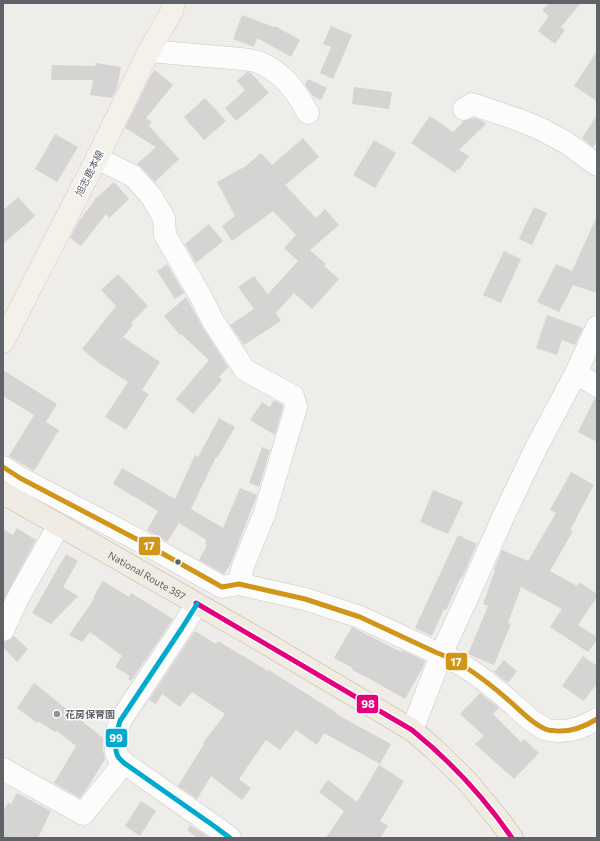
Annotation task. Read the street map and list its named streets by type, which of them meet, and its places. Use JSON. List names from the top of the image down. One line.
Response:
{"streets":{"highway":["National Route 387"],"main road":["旭志鹿本線"]},"places":["花房保育園"],"lines":["transit line 17","transit line 98","transit line 99"]}
